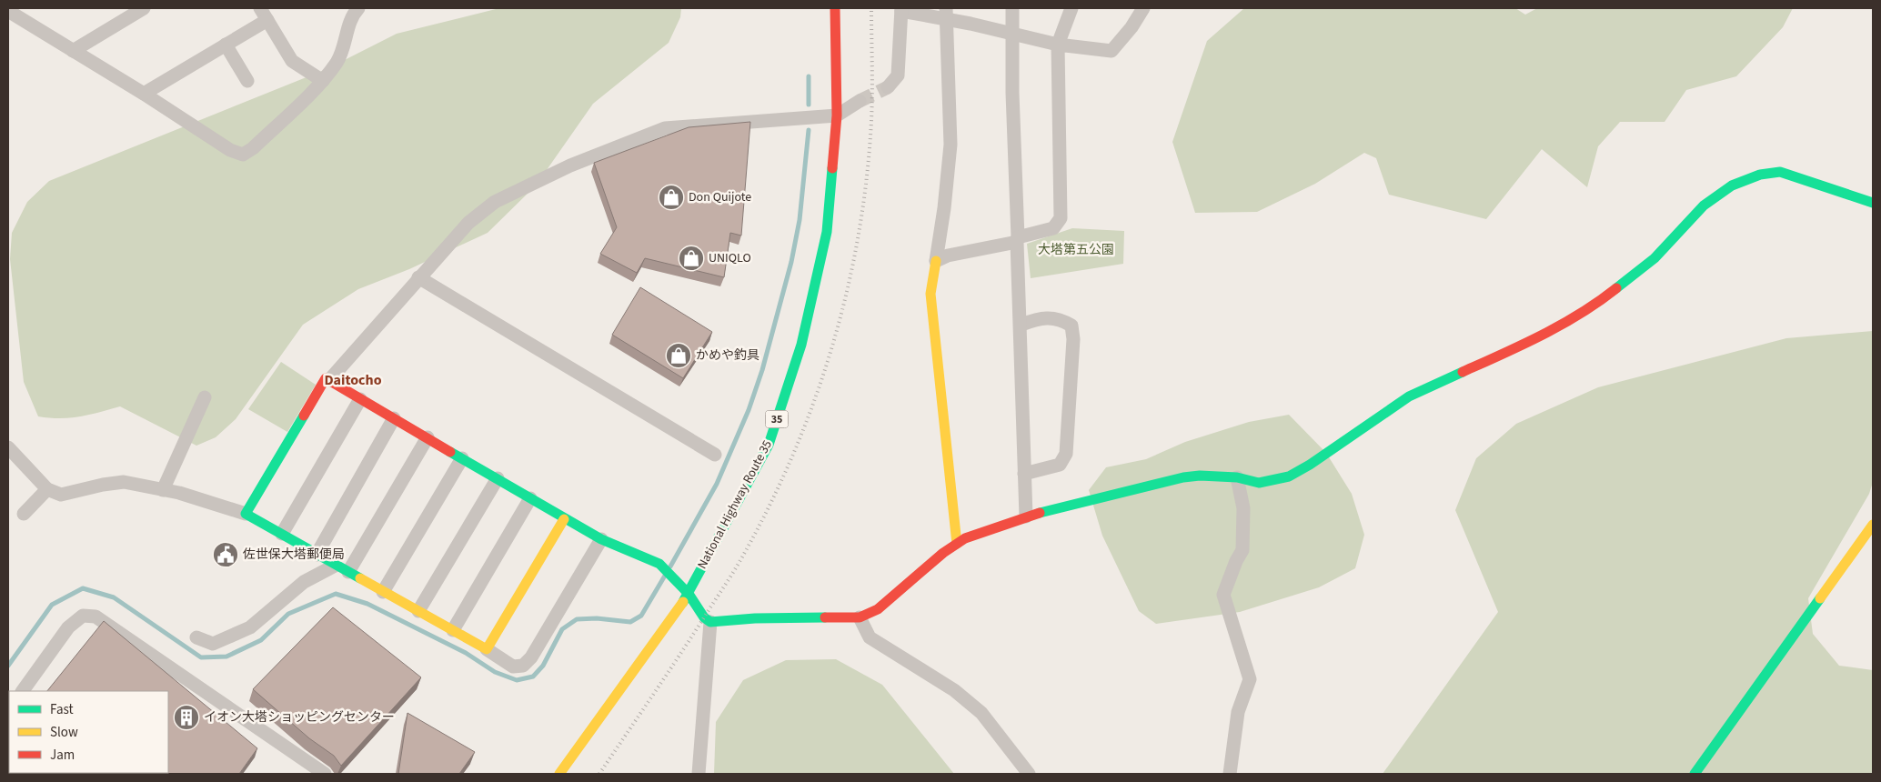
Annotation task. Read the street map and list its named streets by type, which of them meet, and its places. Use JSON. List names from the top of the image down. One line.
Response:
{"streets":{"main road":["35","National Highway Route 35"]},"districts":["Daitocho"],"parks":["大塔第五公園"],"places":{"shop":["Don Quijote","UNIQLO","かめや釣具"],"public building":["佐世保大塔郵便局"],"building":["イオン大塔ショッピングセンター"]},"legend":["Fast","Slow","Jam"]}
